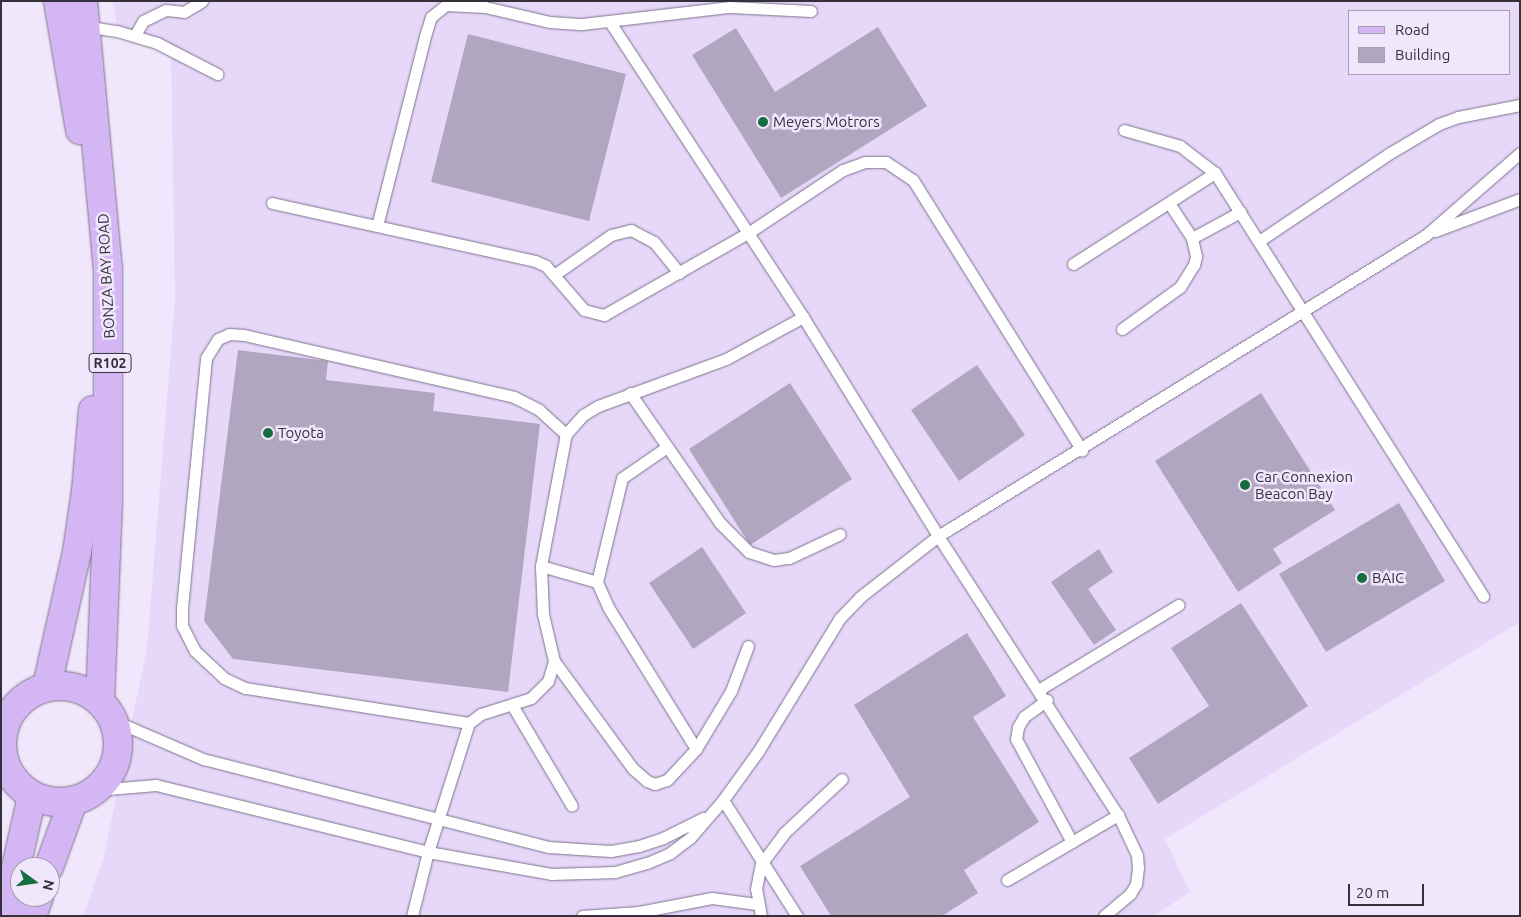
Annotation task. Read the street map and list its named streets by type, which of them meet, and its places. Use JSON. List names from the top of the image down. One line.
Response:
{"streets":{"main road":["BONZA BAY ROAD","R102"]},"places":["Meyers Motrors","Toyota","Car Connexion Beacon Bay","BAIC"],"legend":["Road","Building"],"scale_bar":"20 m","north":"right"}
